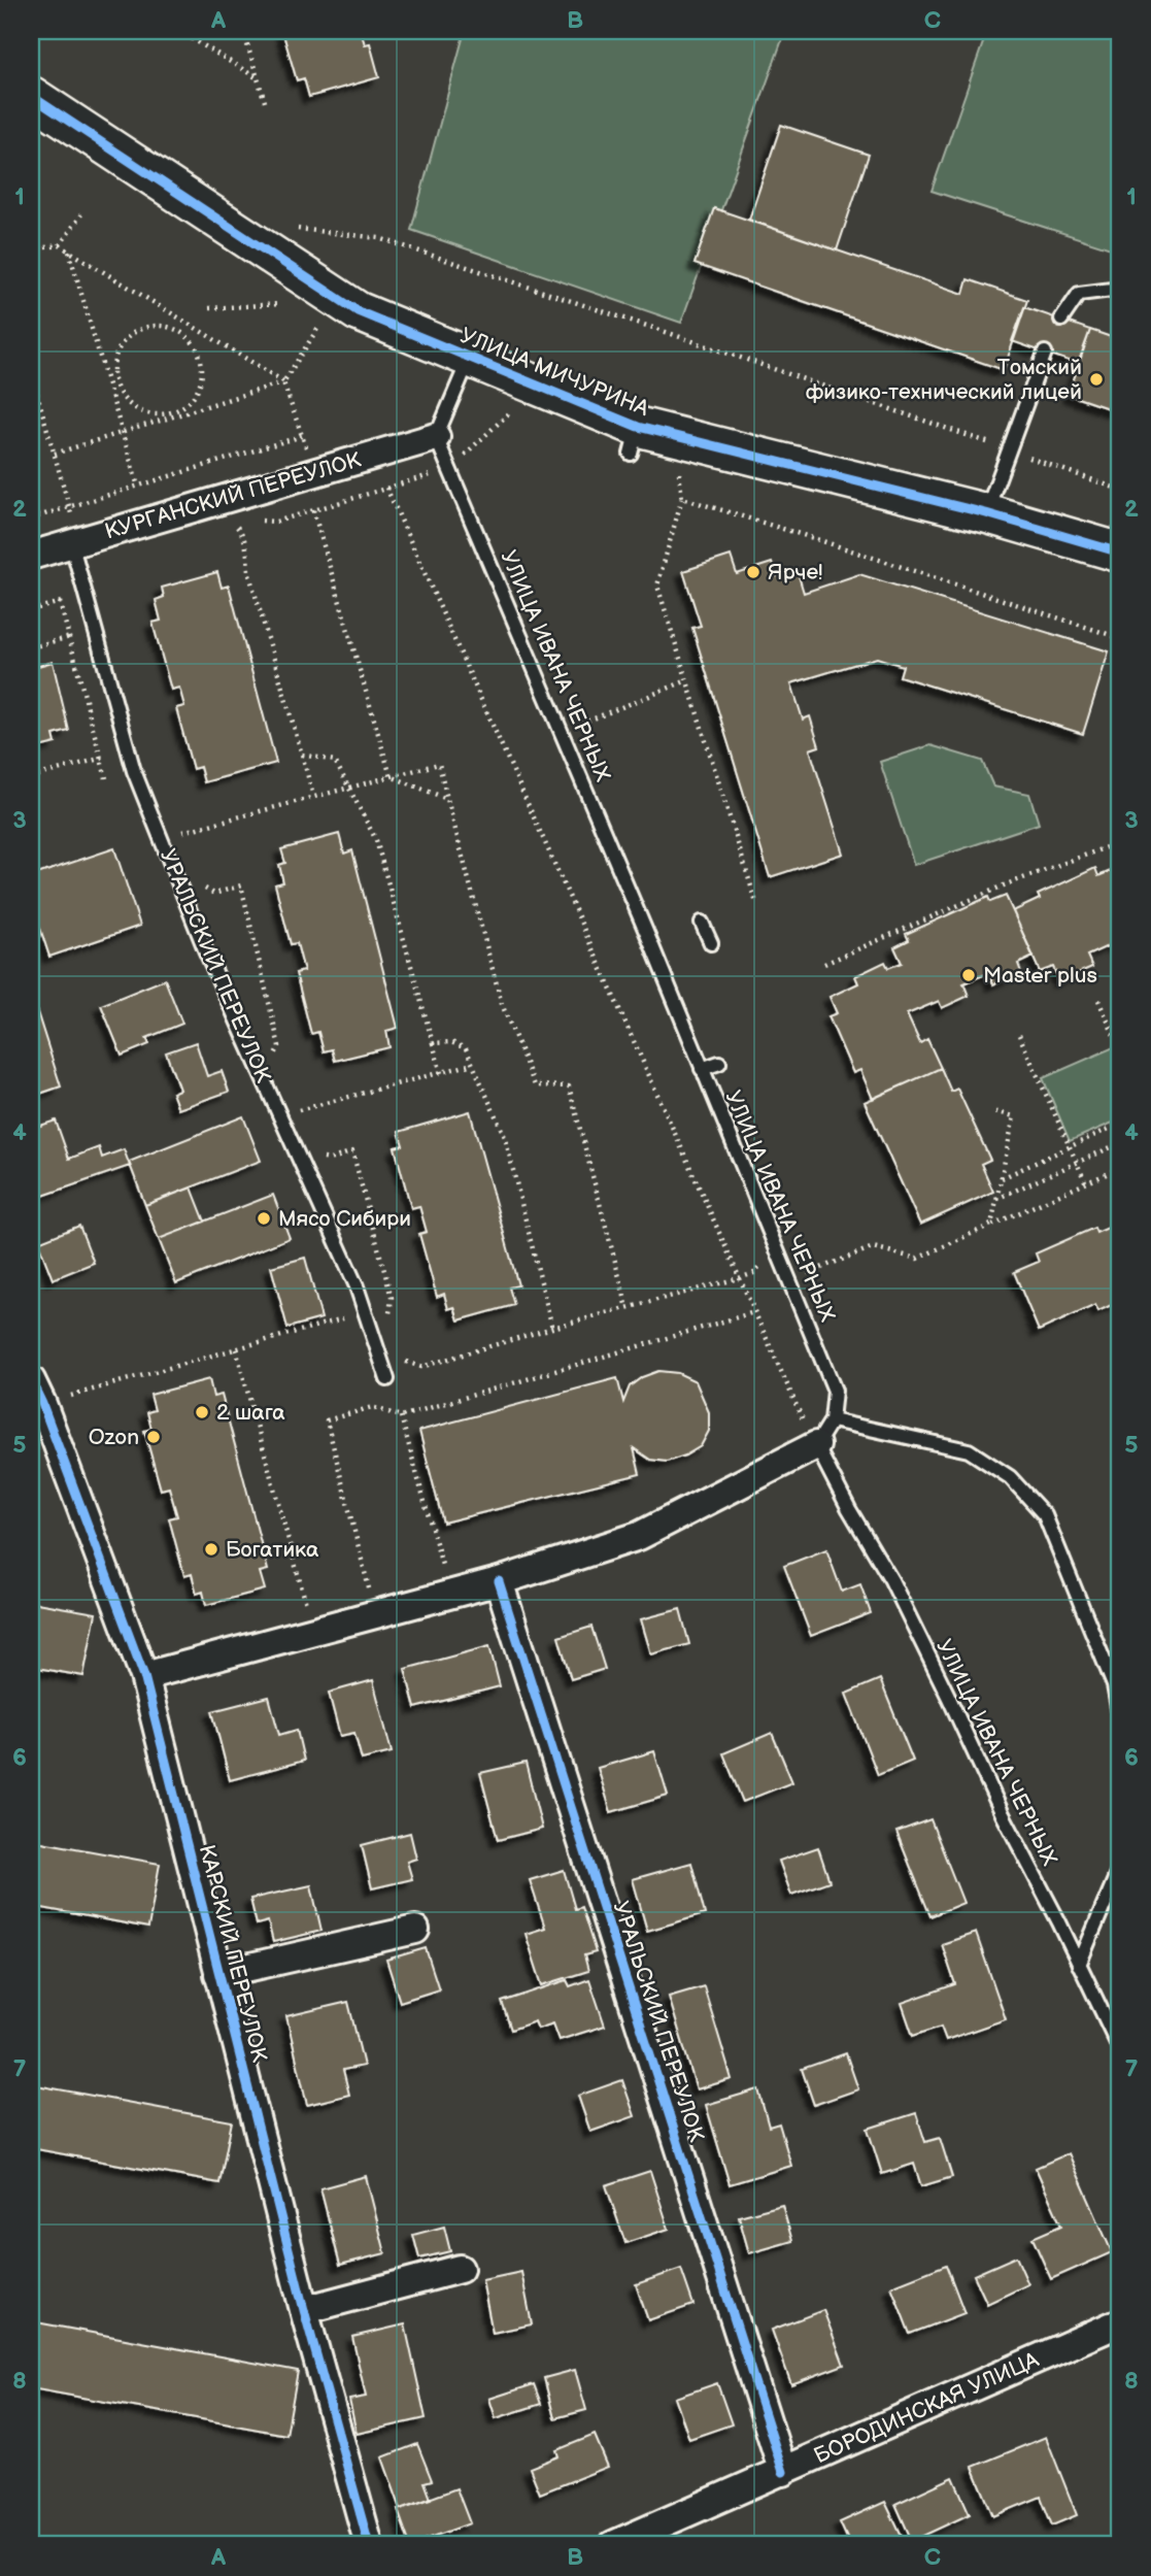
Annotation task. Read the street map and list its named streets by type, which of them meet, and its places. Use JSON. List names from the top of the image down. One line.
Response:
{"streets":{"street":["УЛИЦА МИЧУРИНА","КУРГАНСКИЙ ПЕРЕУЛОК","УРАЛЬСКИЙ ПЕРЕУЛОК","КАРСКИЙ ПЕРЕУЛОК","БОРОДИНСКАЯ УЛИЦА"],"lane":["УЛИЦА ИВАНА ЧЕРНЫХ"]},"crossings":[["КУРГАНСКИЙ ПЕРЕУЛОК","УЛИЦА ИВАНА ЧЕРНЫХ"],["КУРГАНСКИЙ ПЕРЕУЛОК","УРАЛЬСКИЙ ПЕРЕУЛОК"],["УРАЛЬСКИЙ ПЕРЕУЛОК","БОРОДИНСКАЯ УЛИЦА"]],"places":["Томский физико-технический лицей","Ярче!","Master plus","Мясо Сибири","2 шага","Ozon","Богатика"],"grid":{"columns":["A","B","C"],"rows":["1","2","3","4","5","6","7","8"]}}
